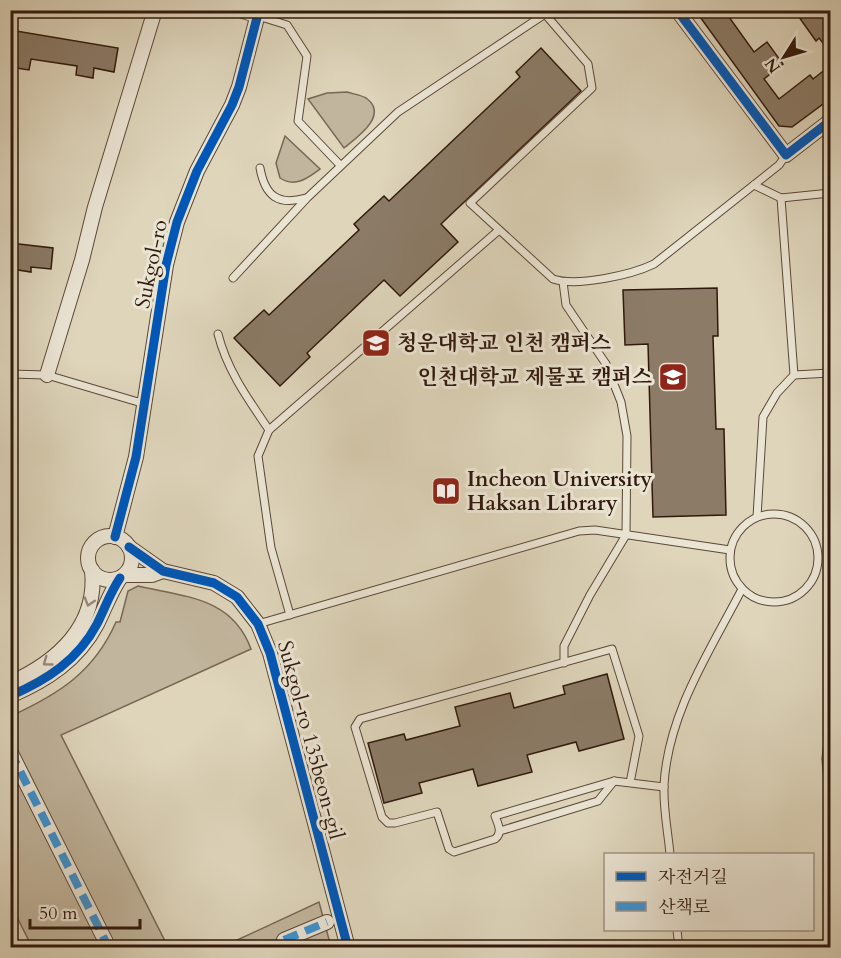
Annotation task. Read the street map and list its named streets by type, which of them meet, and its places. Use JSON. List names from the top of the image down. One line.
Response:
{"streets":{"street":["Sukgol-ro","Sukgol-ro 135beon-gil"]},"crossings":[["Sukgol-ro","Sukgol-ro 135beon-gil"]],"places":{"school or university":["청운대학교 인천 캠퍼스","인천대학교 제물포 캠퍼스"],"library":["Incheon University Haksan Library"]},"legend":["자전거길","산책로"],"scale_bar":"50 m","north":"bottom left"}
